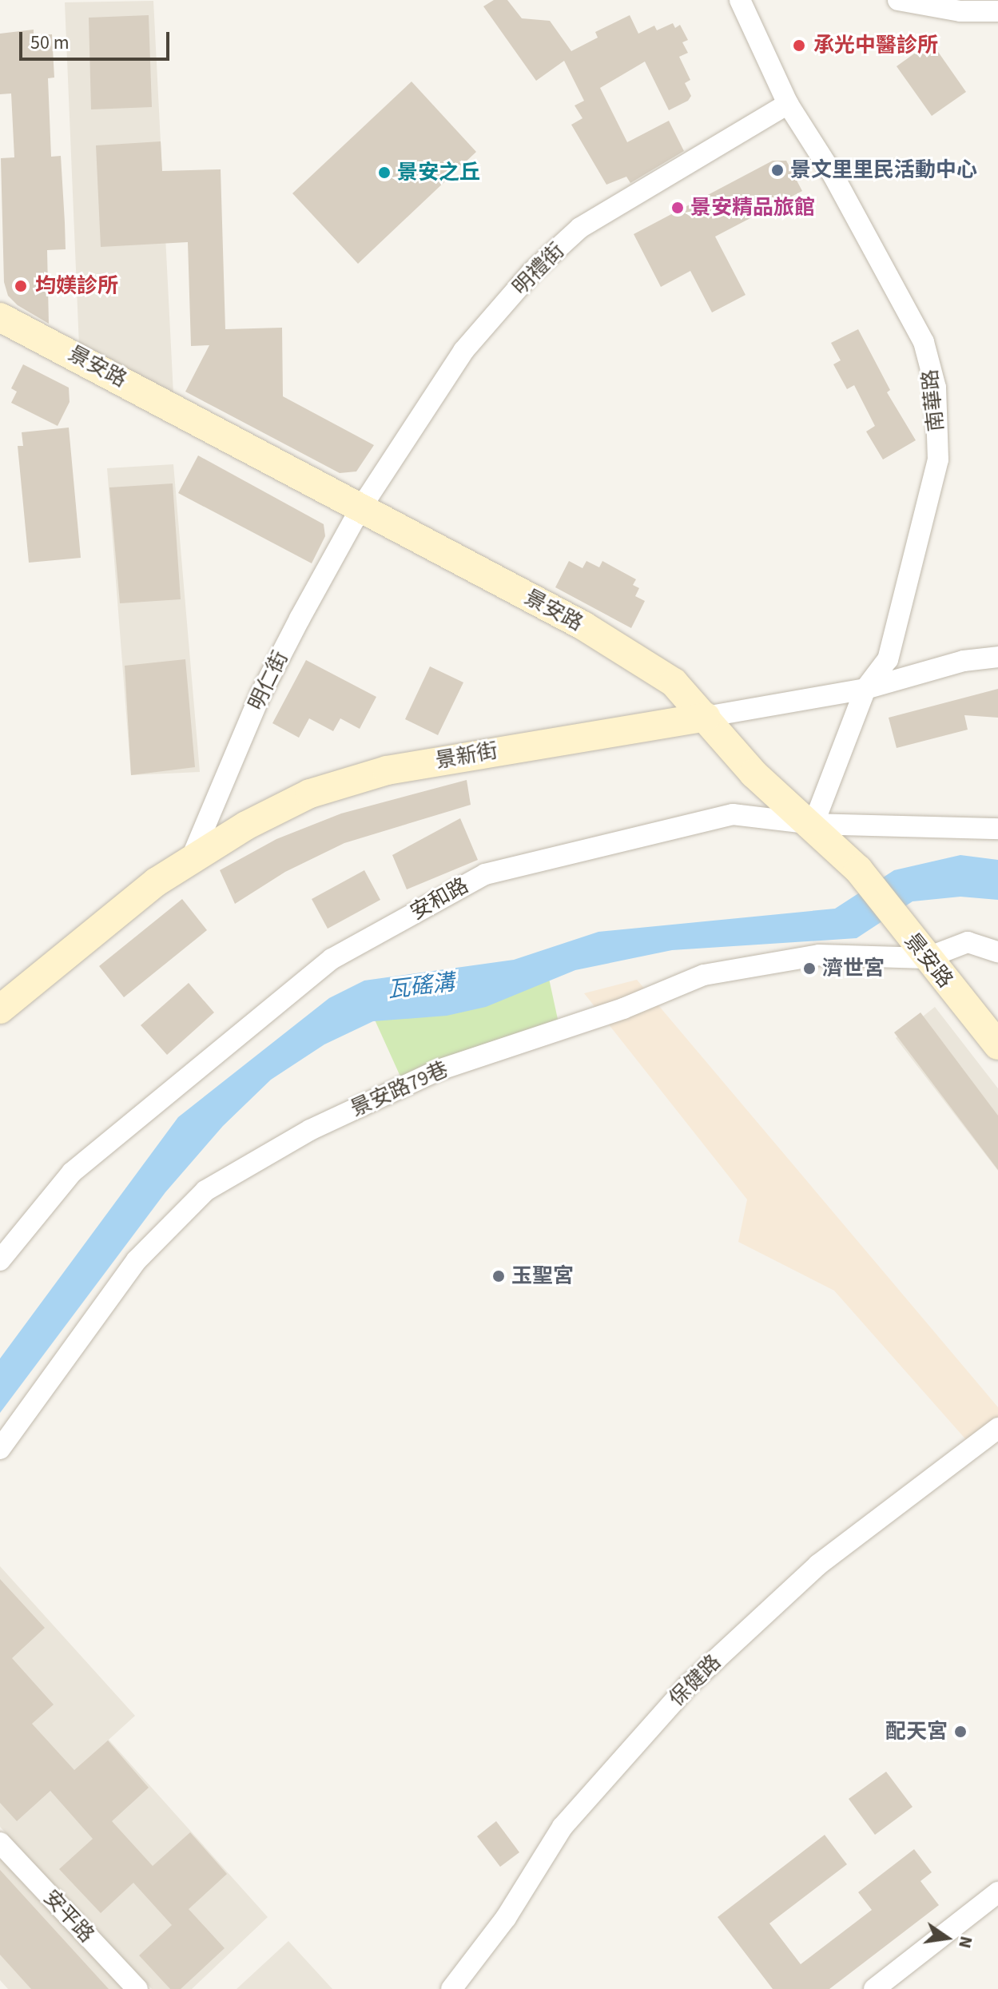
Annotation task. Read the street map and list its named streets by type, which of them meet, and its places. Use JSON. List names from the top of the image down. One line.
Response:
{"streets":{"main road":["景安路","景新街"],"street":["明禮街","南華路","明仁街","安和路","景安路79巷","保健路","安平路"]},"crossings":[["明禮街","景安路"],["明禮街","南華路"],["明禮街","明仁街"],["景安路","南華路"],["景安路","明仁街"],["景安路","景新街"],["景安路","安和路"],["景安路","景安路79巷"],["南華路","景新街"],["南華路","安和路"],["明仁街","景新街"]],"water":["瓦磘溝"],"places":["承光中醫診所","景文里里民活動中心","景安之丘","景安精品旅館","均媄診所","濟世宮","玉聖宮","配天宮"],"scale_bar":"50 m","north":"right"}
